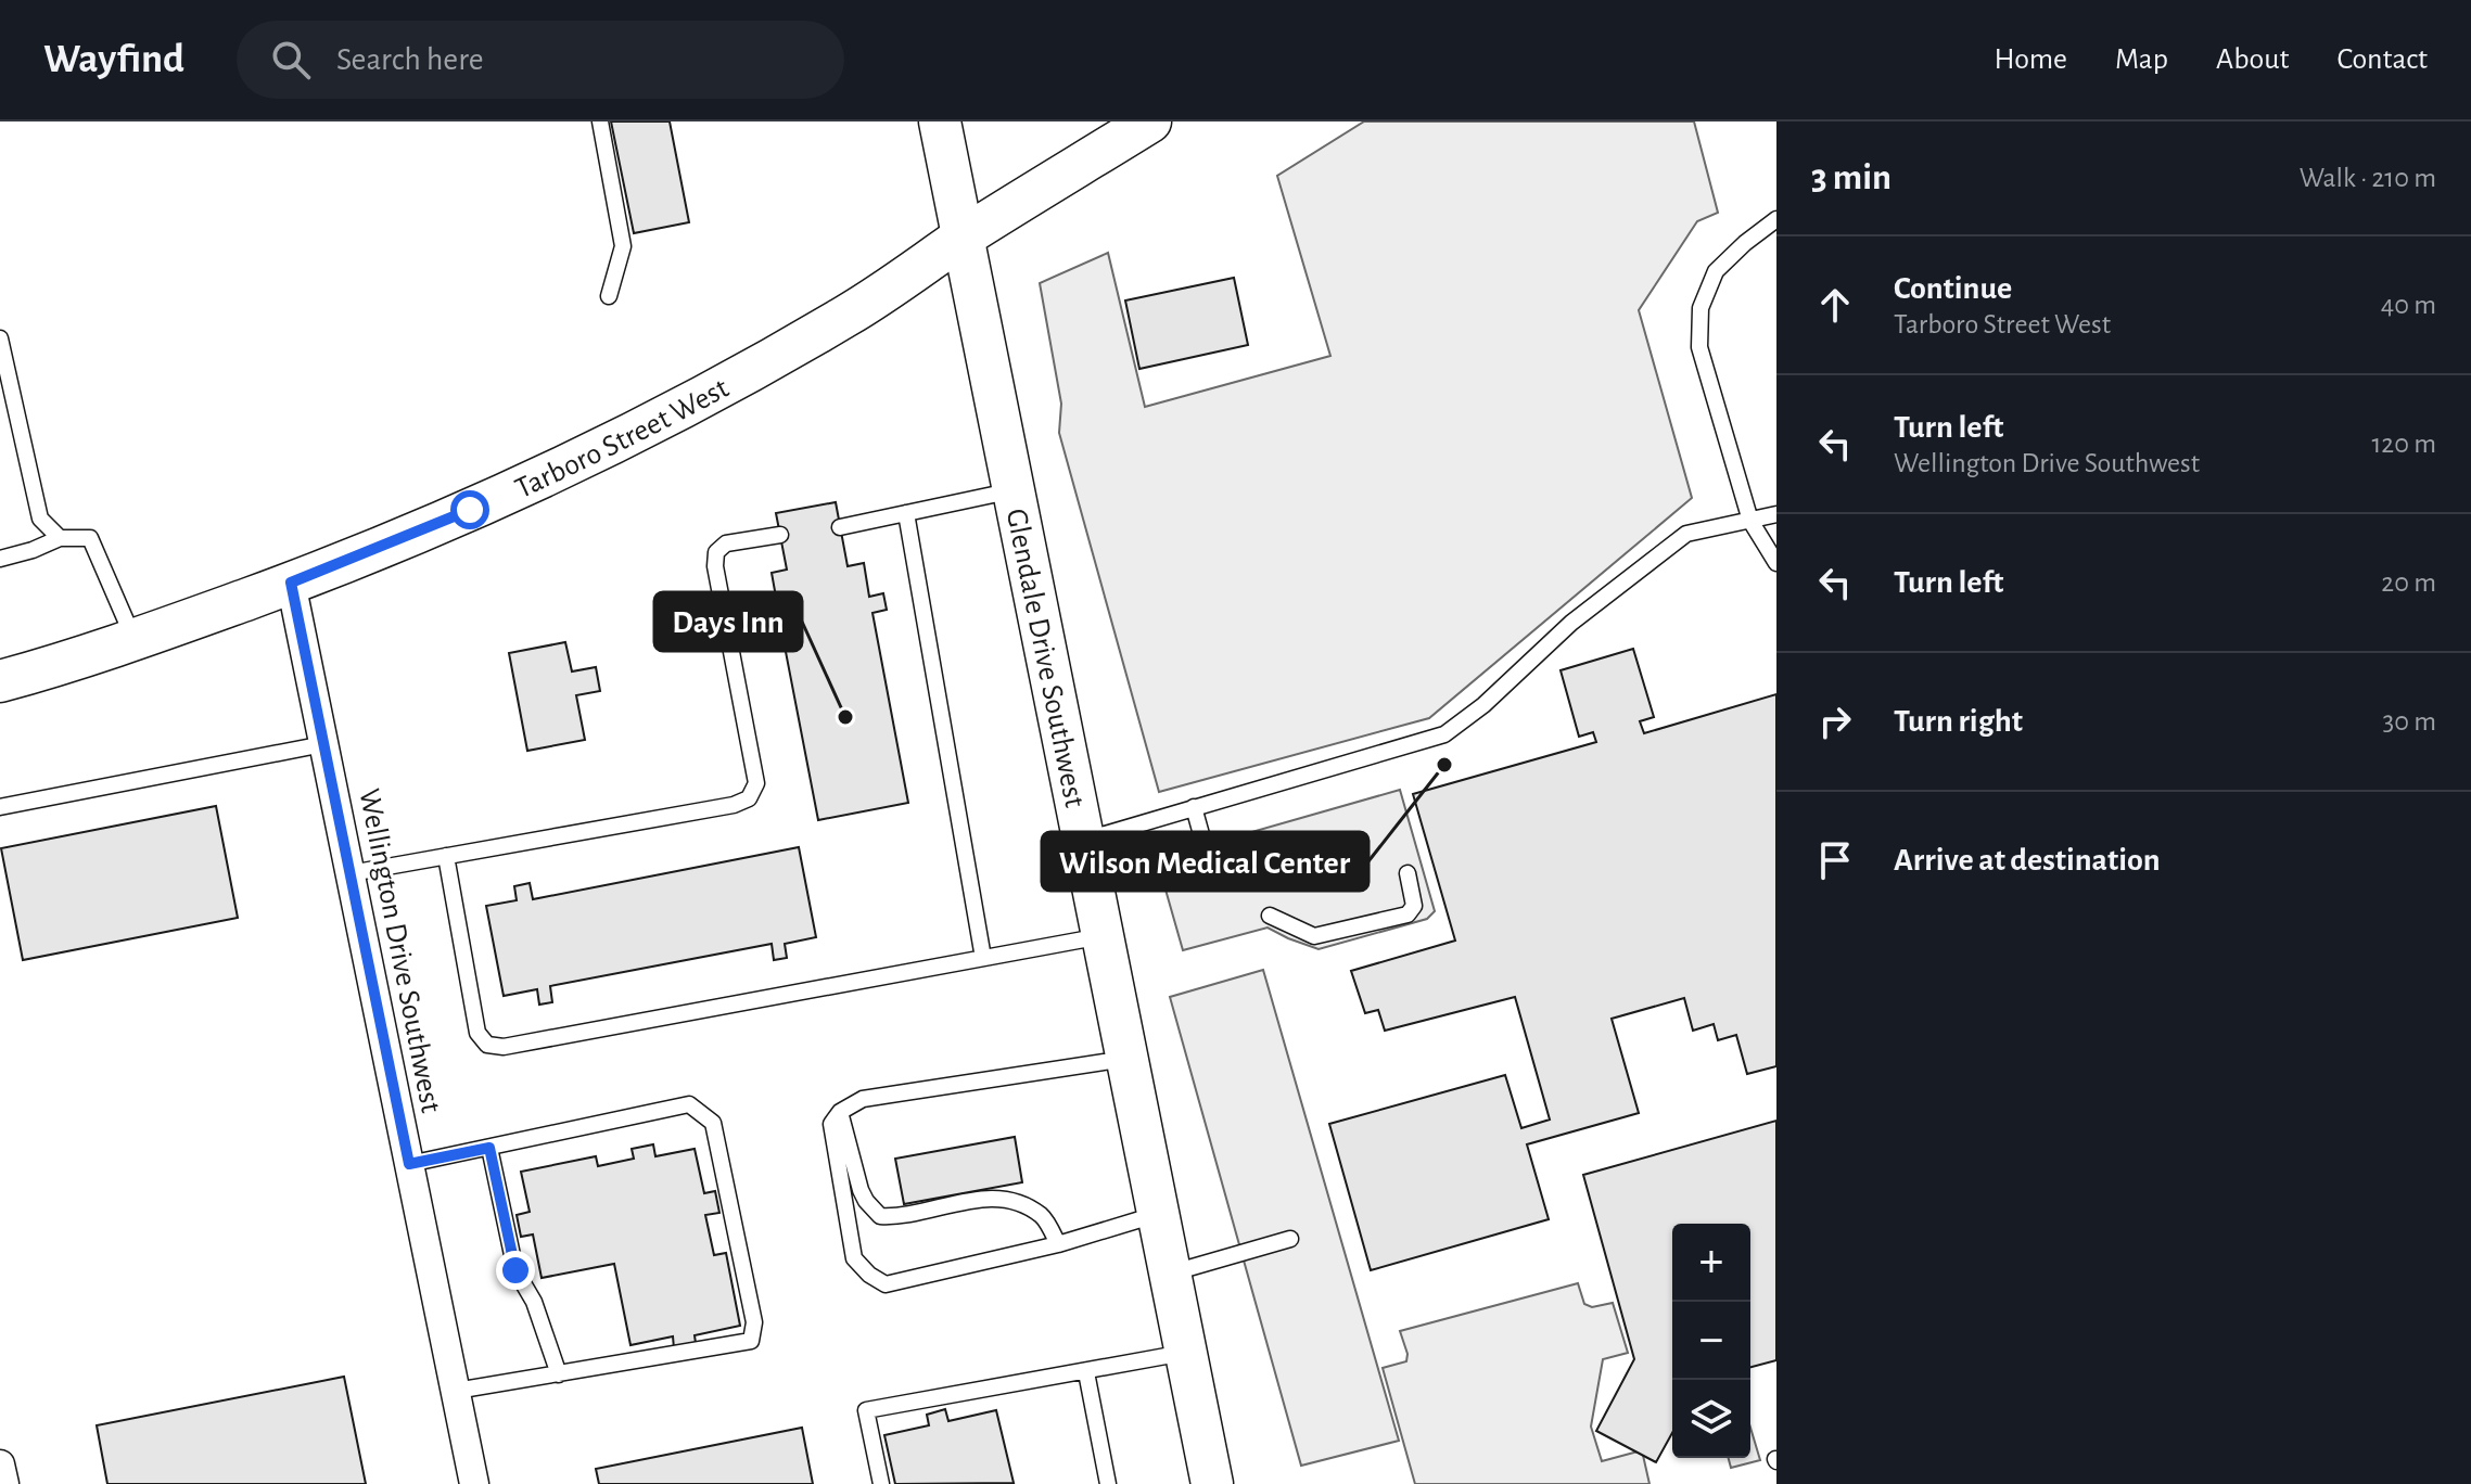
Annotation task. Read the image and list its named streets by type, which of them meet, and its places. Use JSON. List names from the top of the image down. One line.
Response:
{"streets":{"street":["Tarboro Street West","Glendale Drive Southwest","Wellington Drive Southwest"]},"crossings":[["Tarboro Street West","Glendale Drive Southwest"],["Tarboro Street West","Wellington Drive Southwest"]],"places":["Days Inn","Wilson Medical Center"],"page":{"header":"Wayfind","search":"Search here","nav":["Home","Map","About","Contact"],"heading":["3 min","Walk · 210 m"],"list":[["Continue","Tarboro Street West","40 m"],["Turn left","Wellington Drive Southwest","120 m"],["Turn left","20 m"],["Turn right","30 m"],"Arrive at destination"],"map_buttons":["+","−"]}}
